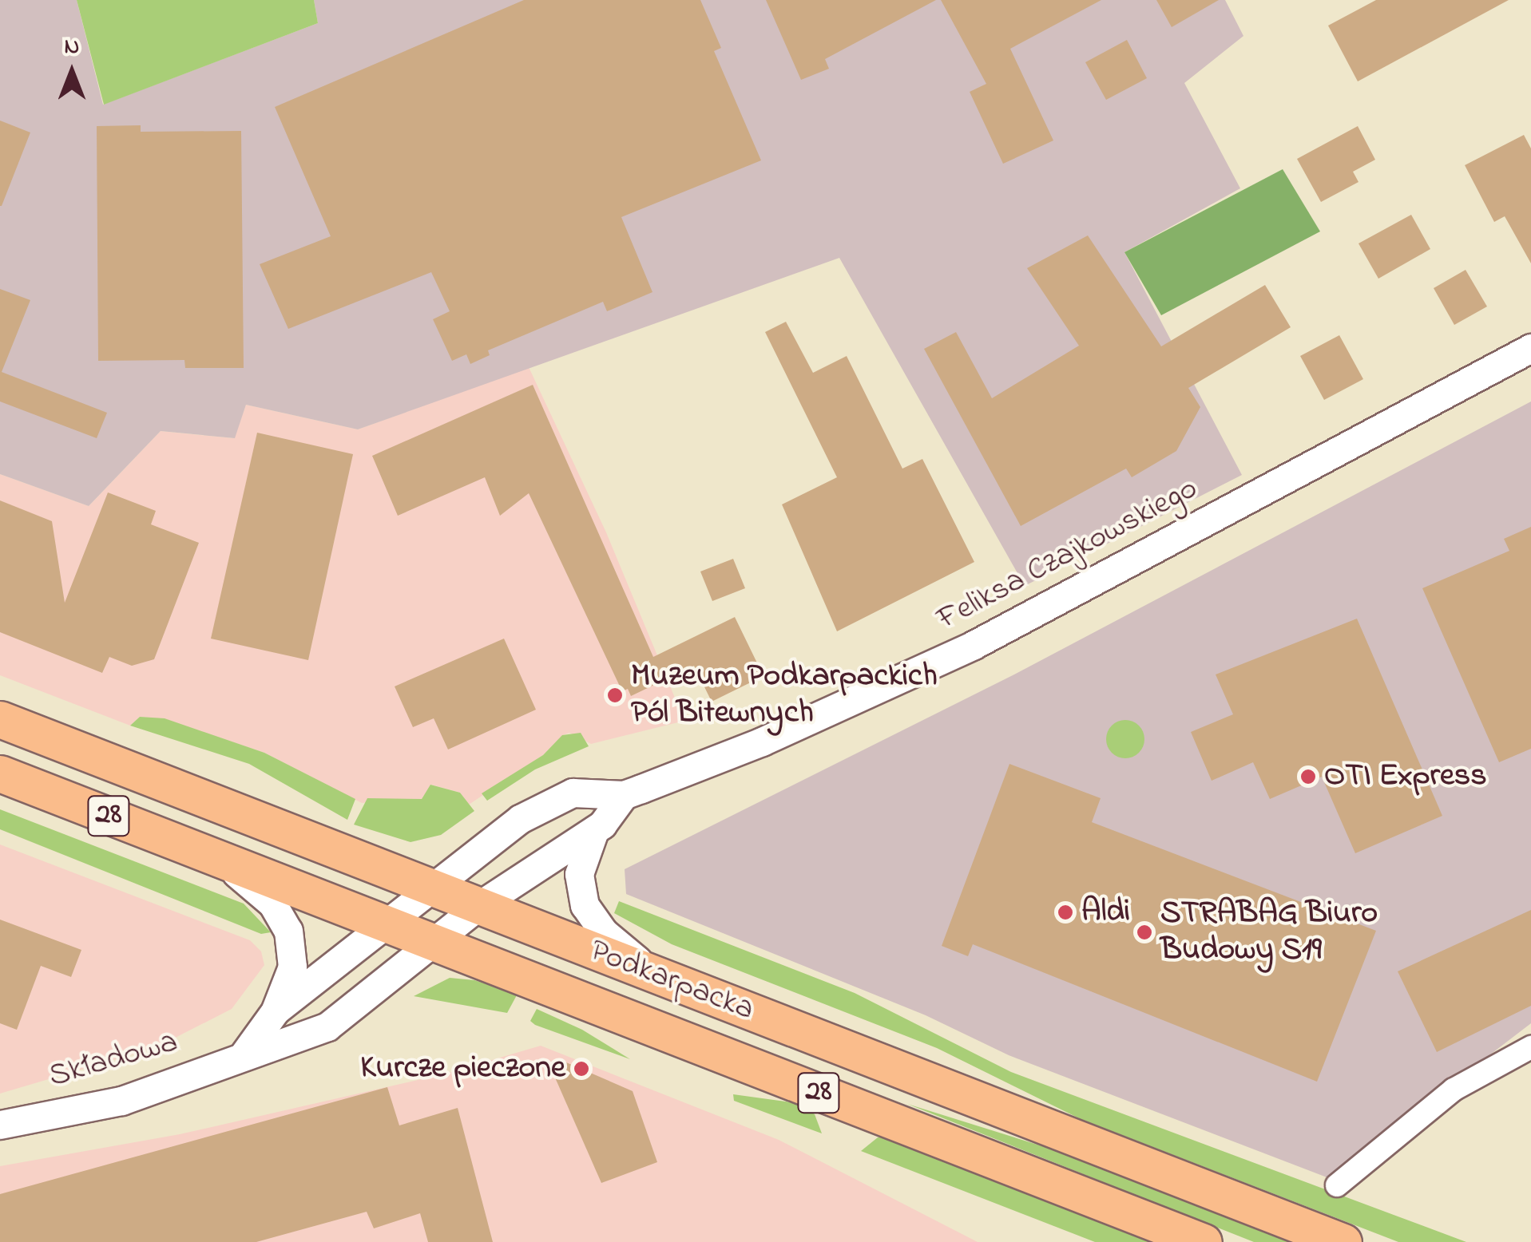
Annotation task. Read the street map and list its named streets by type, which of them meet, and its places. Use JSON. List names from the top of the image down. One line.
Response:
{"streets":{"main road":["28","Podkarpacka"],"street":["Feliksa Czajkowskiego","Składowa"]},"crossings":[["Feliksa Czajkowskiego","Podkarpacka"],["Feliksa Czajkowskiego","Składowa"],["Podkarpacka","Składowa"]],"places":["Muzeum Podkarpackich Pól Bitewnych","OTI Express","Aldi","STRABAG Biuro Budowy S19","Kurcze pieczone"],"north":"top"}
